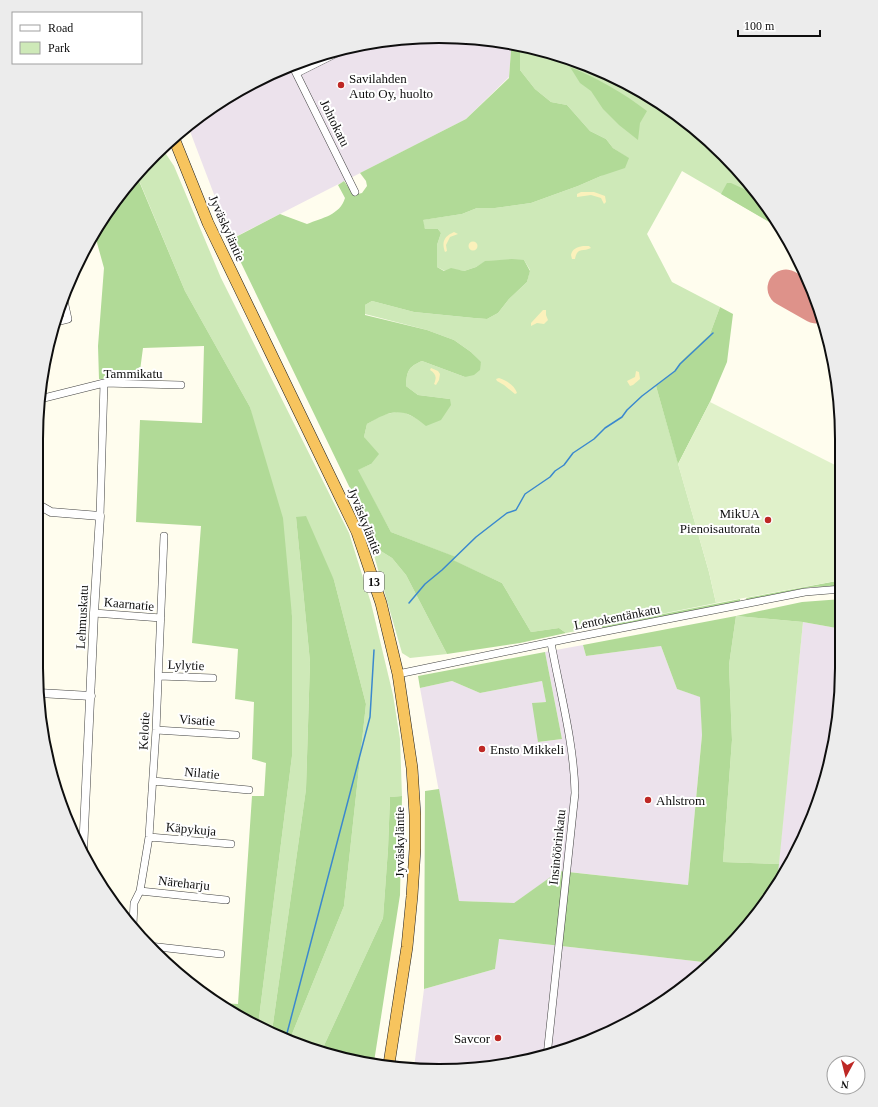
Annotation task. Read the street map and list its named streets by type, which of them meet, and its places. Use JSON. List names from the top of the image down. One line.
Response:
{"streets":{"highway":["Jyväskyläntie","13"],"street":["Johtokatu","Tammikatu","Kaarnatie","Lehmuskatu","Lentokentänkatu","Lylytie","Visatie","Kelotie","Nilatie","Käpykuja","Insinöörinkatu","Näreharju"]},"crossings":[["Jyväskyläntie","Lentokentänkatu"],["Tammikatu","Lehmuskatu"],["Kaarnatie","Lehmuskatu"],["Kaarnatie","Kelotie"],["Lentokentänkatu","Insinöörinkatu"],["Lylytie","Kelotie"],["Visatie","Kelotie"],["Kelotie","Nilatie"],["Kelotie","Käpykuja"],["Kelotie","Näreharju"]],"places":["Savilahden Auto Oy, huolto","MikUA Pienoisautorata","Ensto Mikkeli","Ahlstrom","Savcor"],"legend":["Road","Park"],"scale_bar":"100 m","north":"bottom"}
